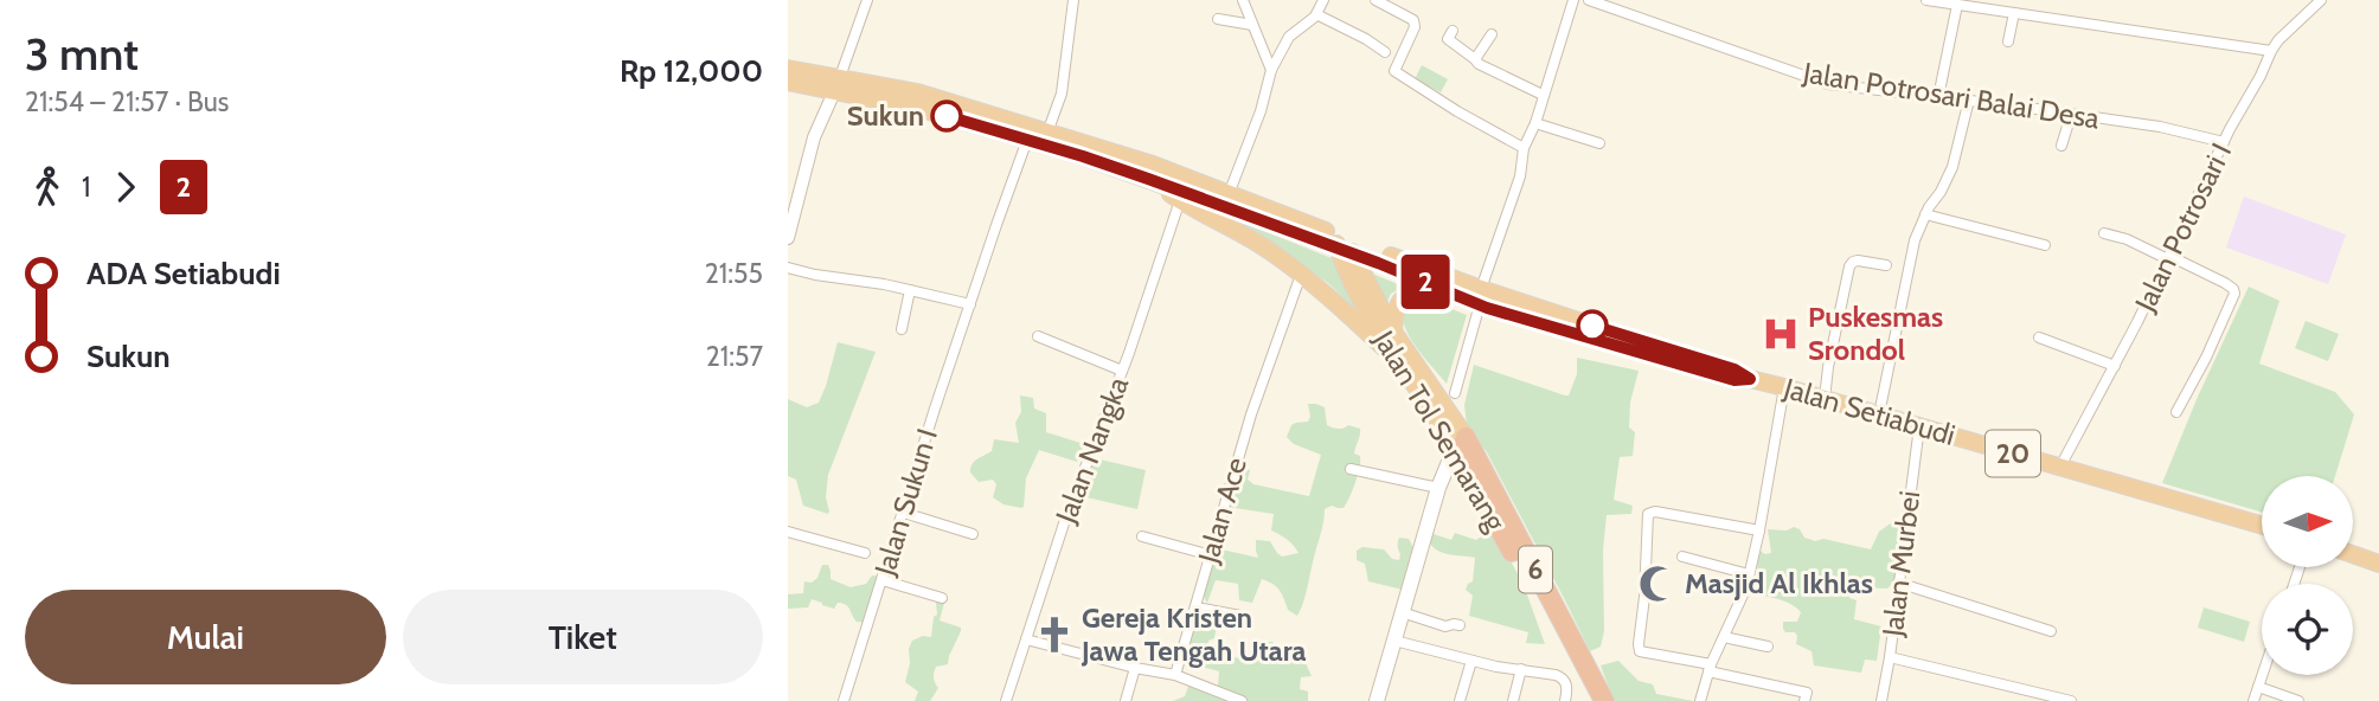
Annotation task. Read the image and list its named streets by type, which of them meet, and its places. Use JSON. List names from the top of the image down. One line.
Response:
{"streets":{"highway":["Jalan Setiabudi","Jalan Tol Semarang","20","6"],"street":["Jalan Potrosari Balai Desa","Jalan Potrosari I","Jalan Nangka","Jalan Sukun I","Jalan Ace","Jalan Murbei"]},"crossings":[["Jalan Potrosari Balai Desa","Jalan Potrosari I"],["Jalan Potrosari I","Jalan Setiabudi"],["Jalan Setiabudi","Jalan Tol Semarang"],["Jalan Setiabudi","20"],["Jalan Setiabudi","Jalan Sukun I"],["Jalan Setiabudi","Jalan Murbei"]],"places":{"other":["Sukun"],"hospital":["Puskesmas Srondol"],"mosque":["Masjid Al Ikhlas"],"church":["Gereja Kristen Jawa Tengah Utara"]},"lines":["bus line 2"],"north":"right","page":{"heading":["3 mnt","21:54 – 21:57 · Bus","Rp 12,000"],"on_map":"2","legs":["1","2"],"list":[{"name":"ADA Setiabudi","value":"21:55"},{"name":"Sukun","value":"21:57"}],"buttons":["Mulai","Tiket"]}}
